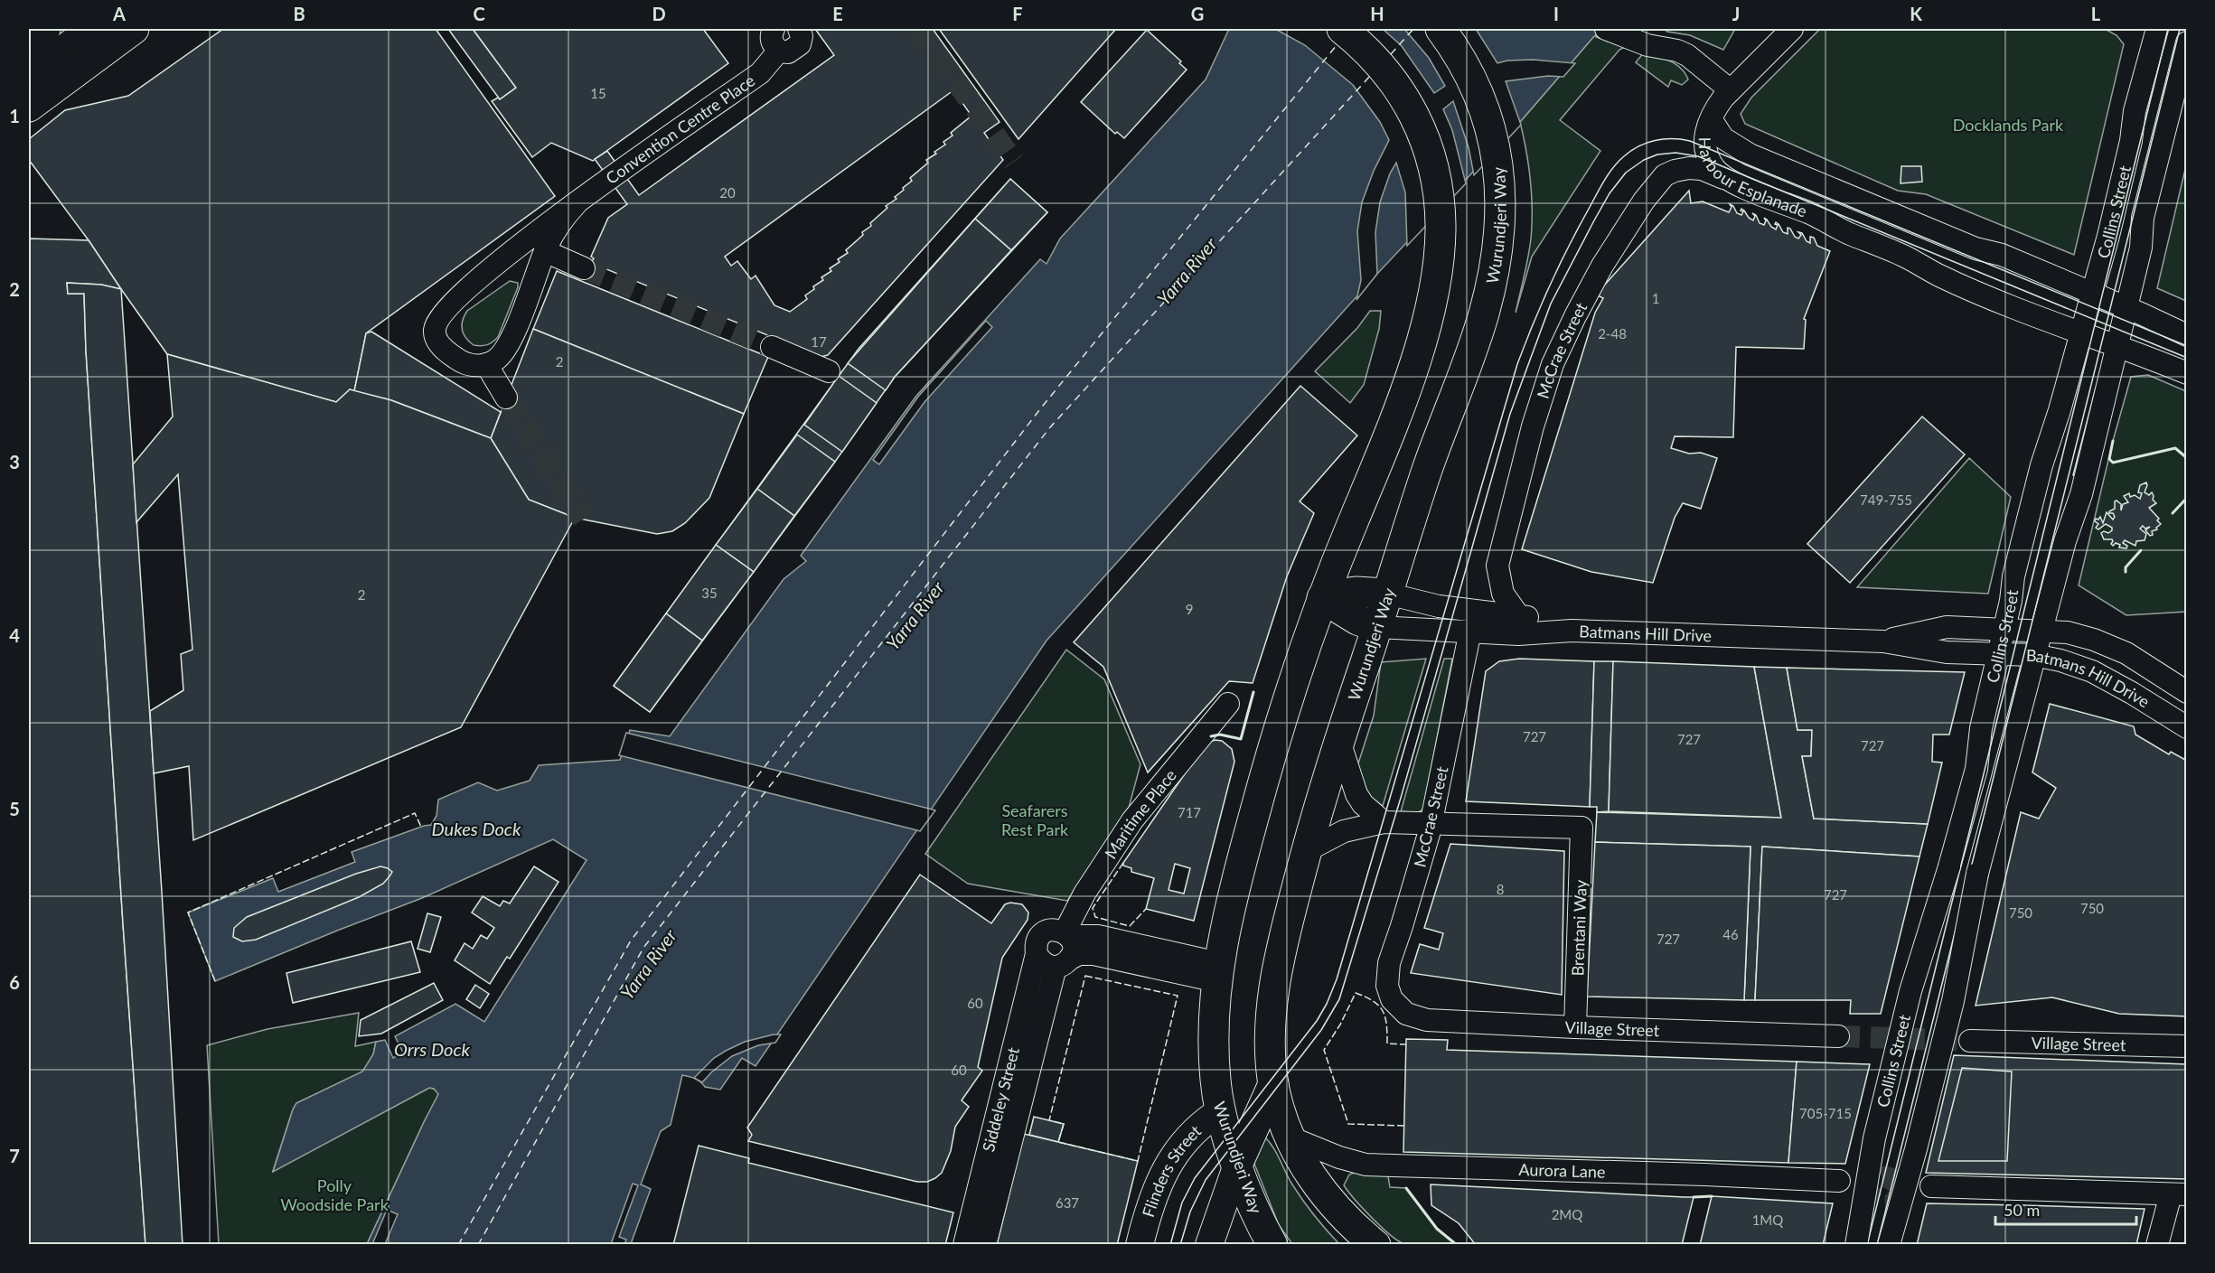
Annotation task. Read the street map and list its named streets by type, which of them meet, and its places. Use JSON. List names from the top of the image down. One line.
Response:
{"streets":{"highway":["Wurundjeri Way"],"main road":["Flinders Street"],"street":["Convention Centre Place","Harbour Esplanade","Collins Street","McCrae Street","Batmans Hill Drive","Maritime Place","Brentani Way","Village Street","Siddeley Street","Aurora Lane"]},"crossings":[["Harbour Esplanade","Collins Street"],["Harbour Esplanade","McCrae Street"],["Collins Street","Batmans Hill Drive"],["Wurundjeri Way","Batmans Hill Drive"],["Wurundjeri Way","Aurora Lane"],["Wurundjeri Way","Flinders Street"],["McCrae Street","Batmans Hill Drive"],["McCrae Street","Brentani Way"],["McCrae Street","Village Street"],["Maritime Place","Siddeley Street"],["Brentani Way","Village Street"]],"water":["Yarra River","Dukes Dock","Orrs Dock"],"parks":["Docklands Park","Seafarers Rest Park","Polly Woodside Park"],"house_numbers":["15","20","1","2-48","17","2","749-755","35","2","9","727","727","727","717","8","727","750","750","46","727","60","60","705-715","637","2MQ","1MQ"],"scale_bar":"50 m","grid":{"columns":["A","B","C","D","E","F","G","H","I","J","K","L"],"rows":["1","2","3","4","5","6","7"]}}
